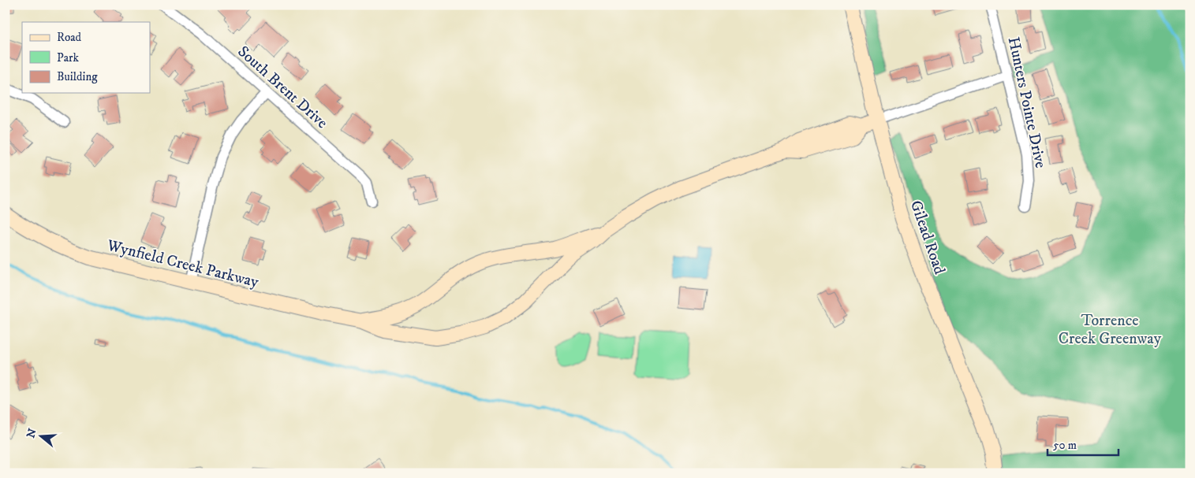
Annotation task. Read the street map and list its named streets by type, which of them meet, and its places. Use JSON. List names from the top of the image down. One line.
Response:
{"streets":{"street":["South Brent Drive","Hunters Pointe Drive","Gilead Road","Wynfield Creek Parkway"]},"crossings":[["Hunters Pointe Drive","Wynfield Creek Parkway"],["Gilead Road","Wynfield Creek Parkway"]],"parks":["Torrence Creek Greenway"],"legend":["Road","Park","Building"],"scale_bar":"50 m","north":"left"}
